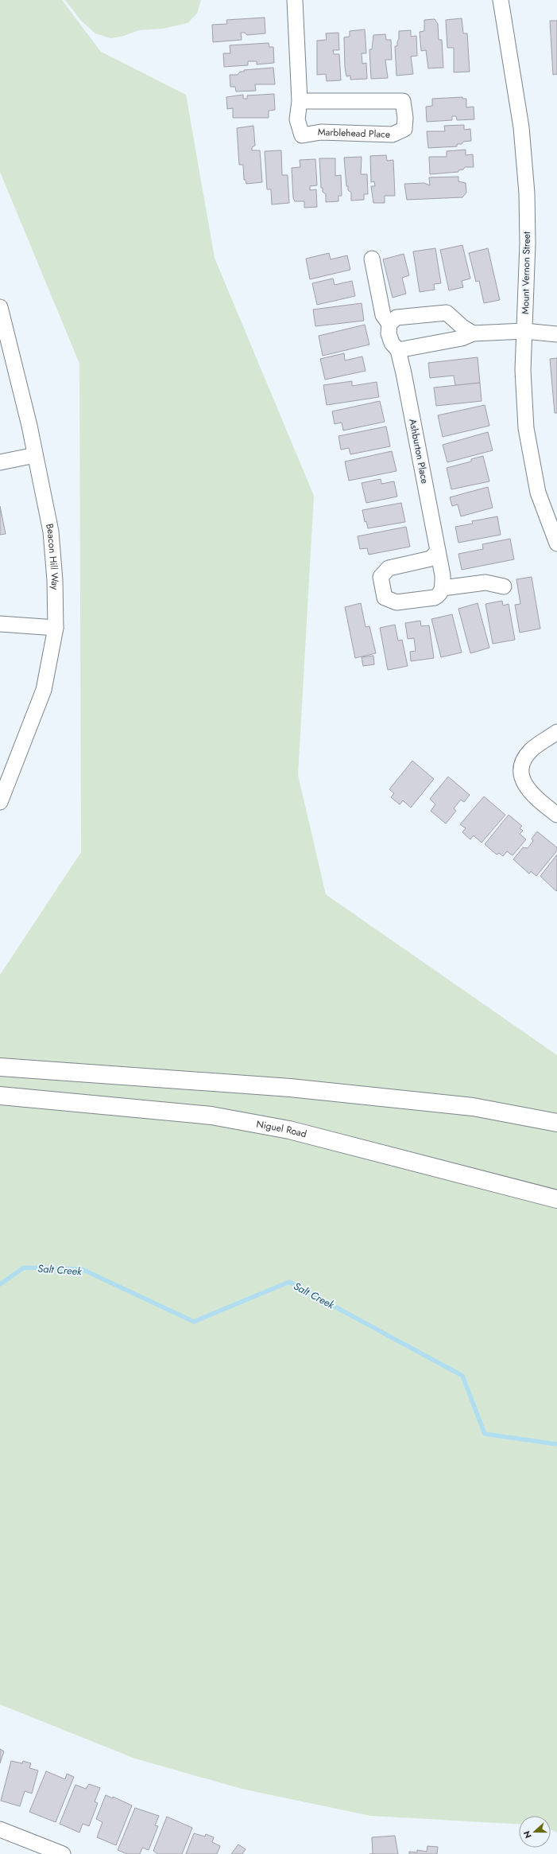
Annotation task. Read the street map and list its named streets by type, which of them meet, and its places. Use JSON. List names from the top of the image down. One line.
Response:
{"streets":{"main road":["Niguel Road"],"street":["Marblehead Place","Mount Vernon Street","Ashburton Place","Beacon Hill Way"]},"water":["Salt Creek"],"north":"left"}
